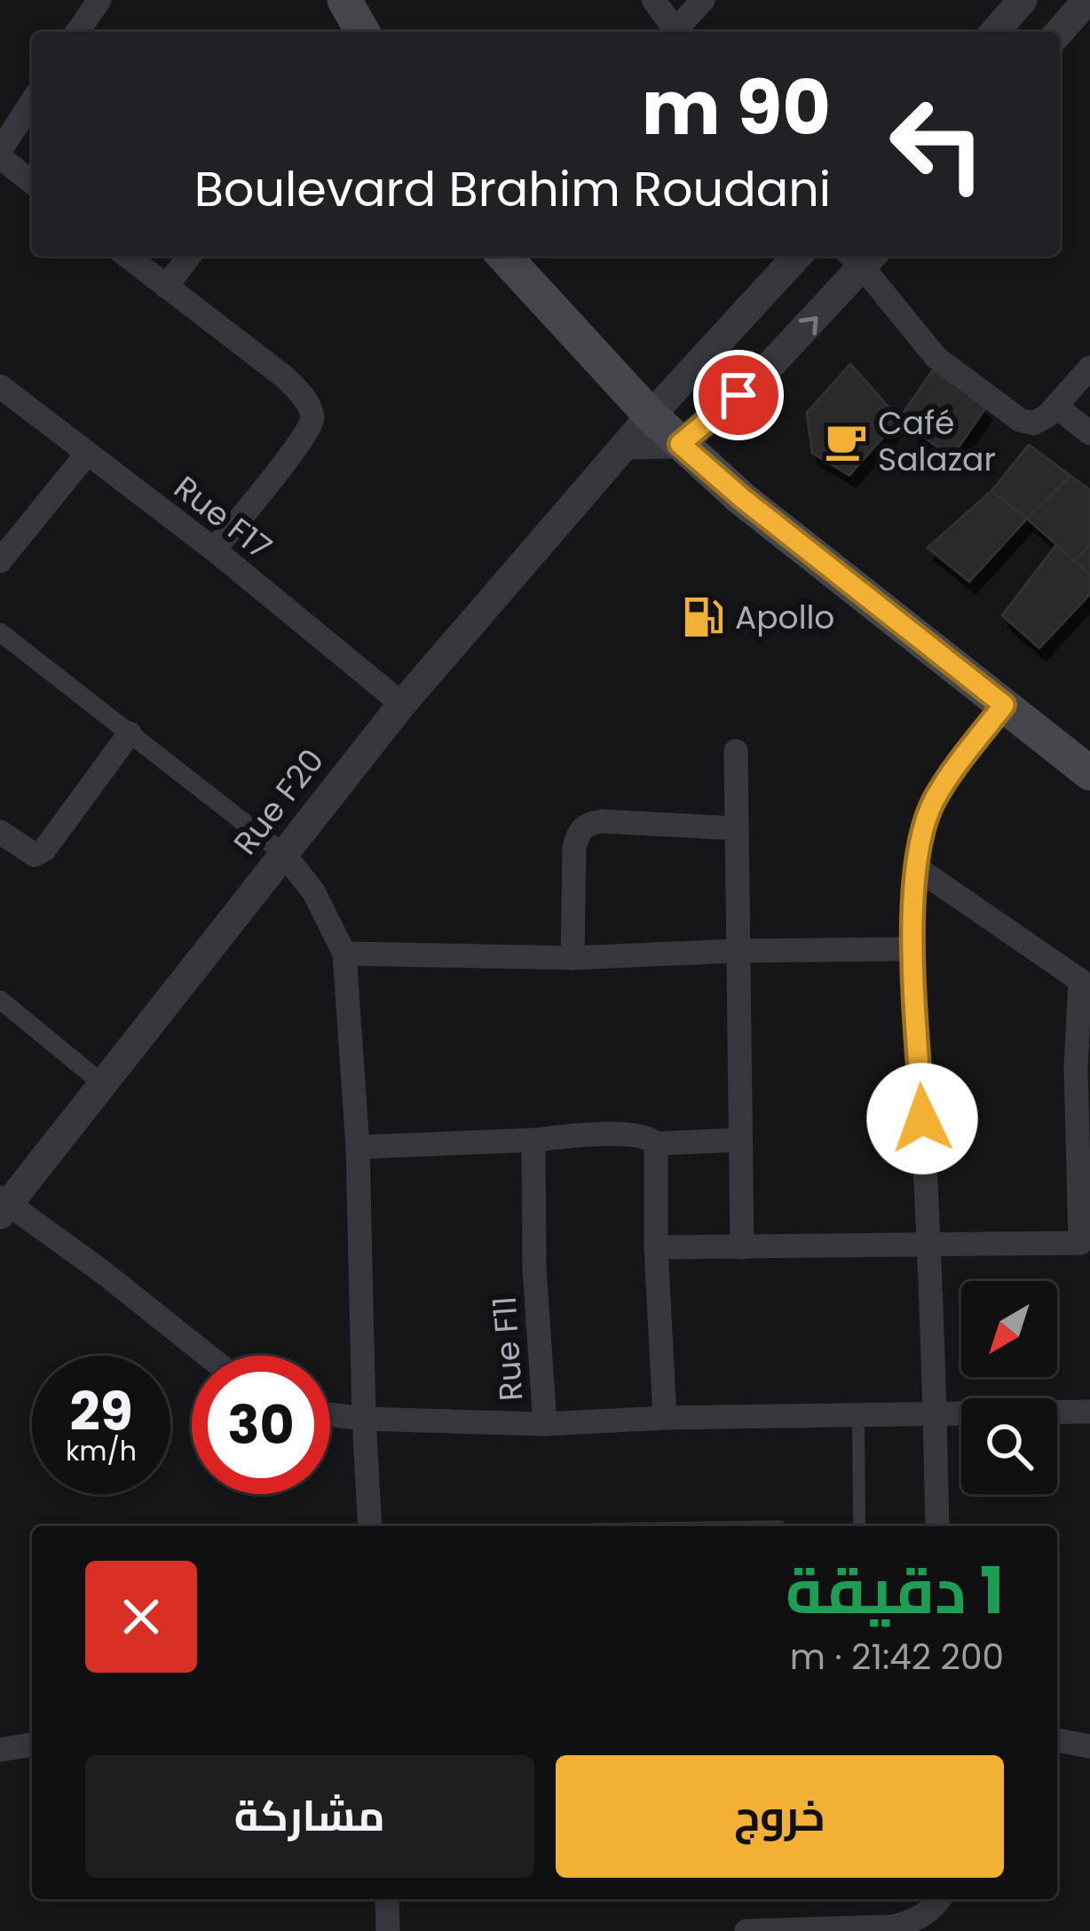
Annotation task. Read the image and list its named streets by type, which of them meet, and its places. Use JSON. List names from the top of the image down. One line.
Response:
{"streets":{"street":["Rue F17","Rue F20","Rue F11"]},"crossings":[["Rue F17","Rue F20"]],"places":{"cafe":["Café Salazar"],"fuel station":["Apollo"]},"north":"bottom left","page":{"turn":["90 m","Boulevard Brahim Roudani"],"speed":"29 km/h","limit":"30","heading":["1 دقيقة","200 m · 21:42"],"buttons":["خروج","مشاركة"]}}
